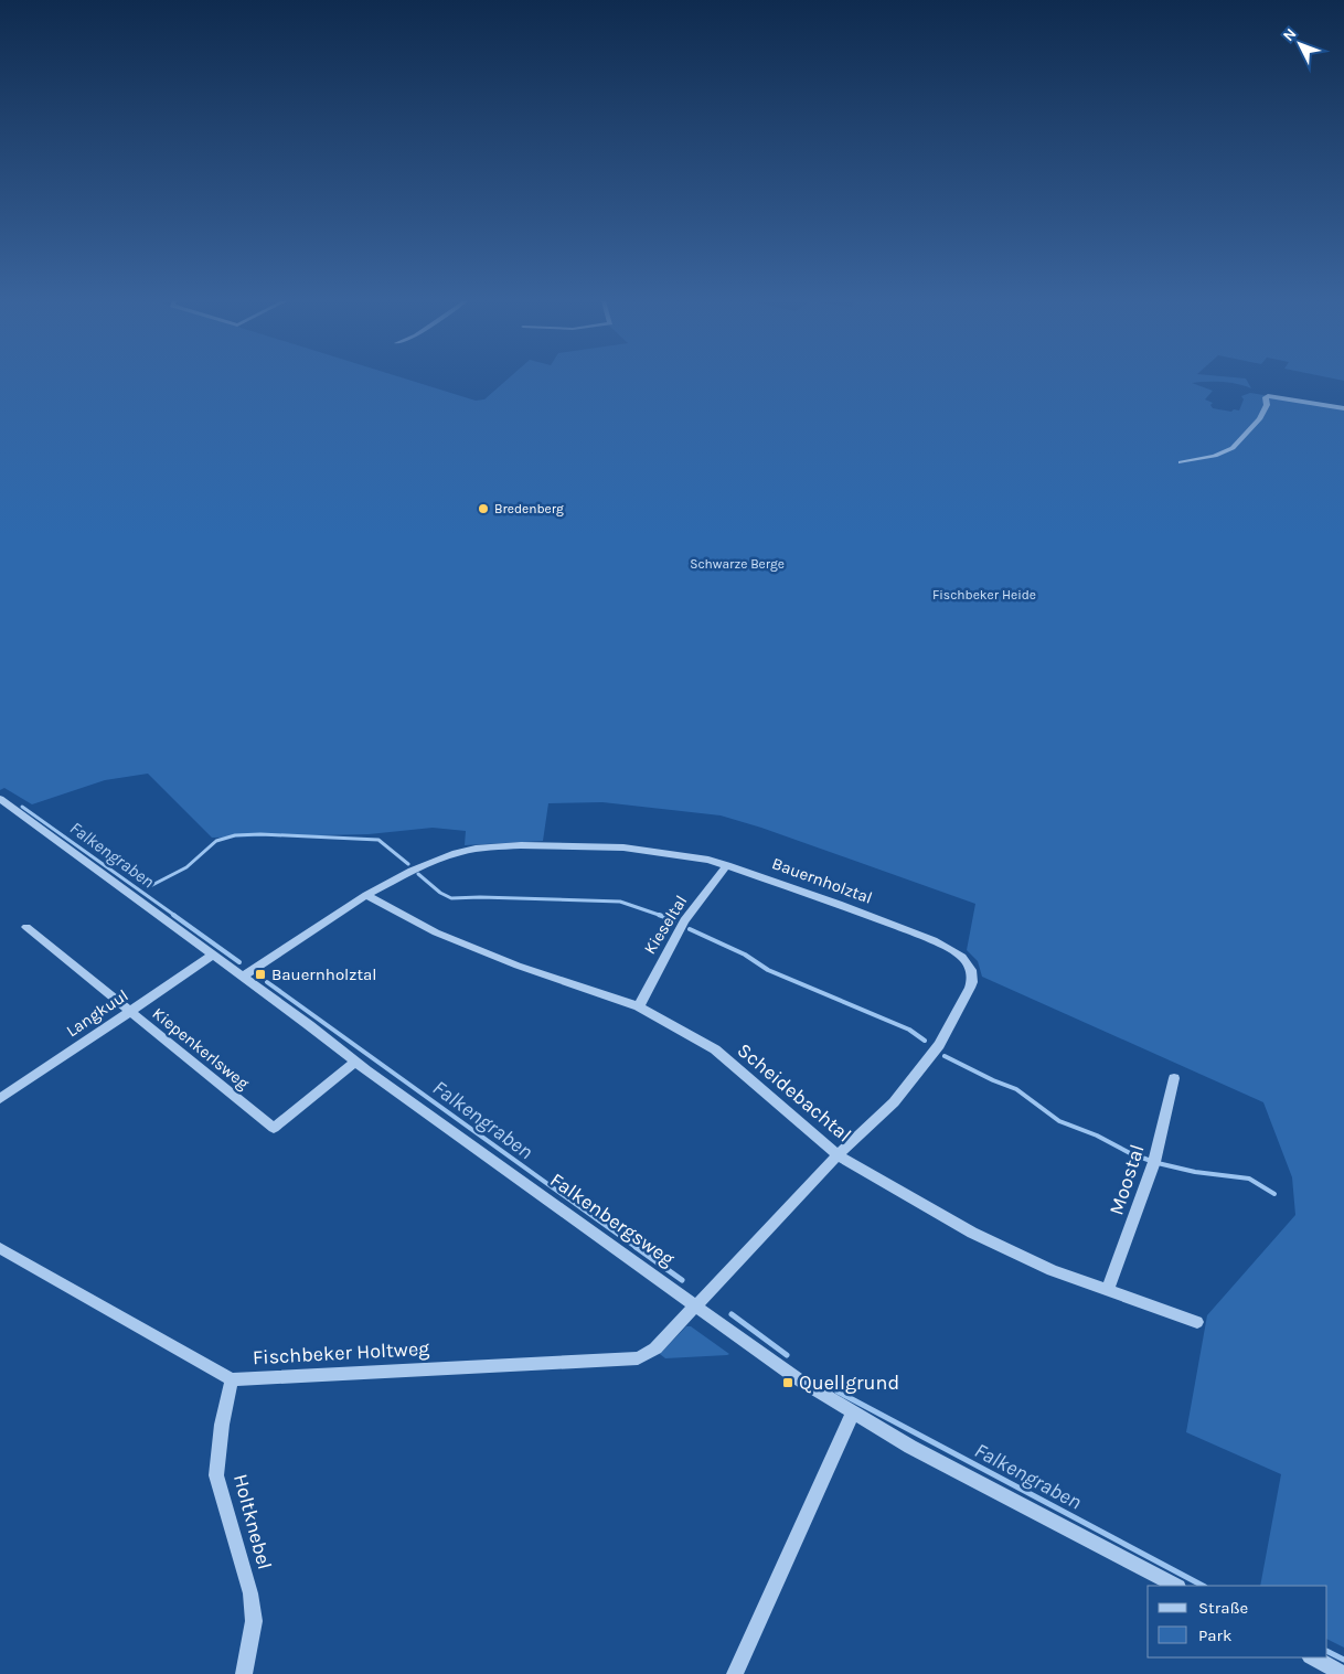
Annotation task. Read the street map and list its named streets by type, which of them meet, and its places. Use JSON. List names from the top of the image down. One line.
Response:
{"streets":{"street":["Bauernholztal","Kieseltal","Langkuul","Kiepenkerlsweg","Scheidebachtal","Moostal","Falkenbergsweg","Fischbeker Holtweg","Holtknebel"]},"crossings":[["Bauernholztal","Kieseltal"],["Bauernholztal","Scheidebachtal"],["Bauernholztal","Falkenbergsweg"],["Bauernholztal","Fischbeker Holtweg"],["Kieseltal","Scheidebachtal"],["Langkuul","Kiepenkerlsweg"],["Langkuul","Falkenbergsweg"],["Kiepenkerlsweg","Falkenbergsweg"],["Scheidebachtal","Moostal"],["Falkenbergsweg","Fischbeker Holtweg"],["Fischbeker Holtweg","Holtknebel"]],"water":["Falkengraben"],"parks":["Schwarze Berge","Fischbeker Heide"],"places":{"other":["Bredenberg"],"transit":["Bauernholztal","Quellgrund"]},"legend":["Straße","Park"],"north":"top left"}
